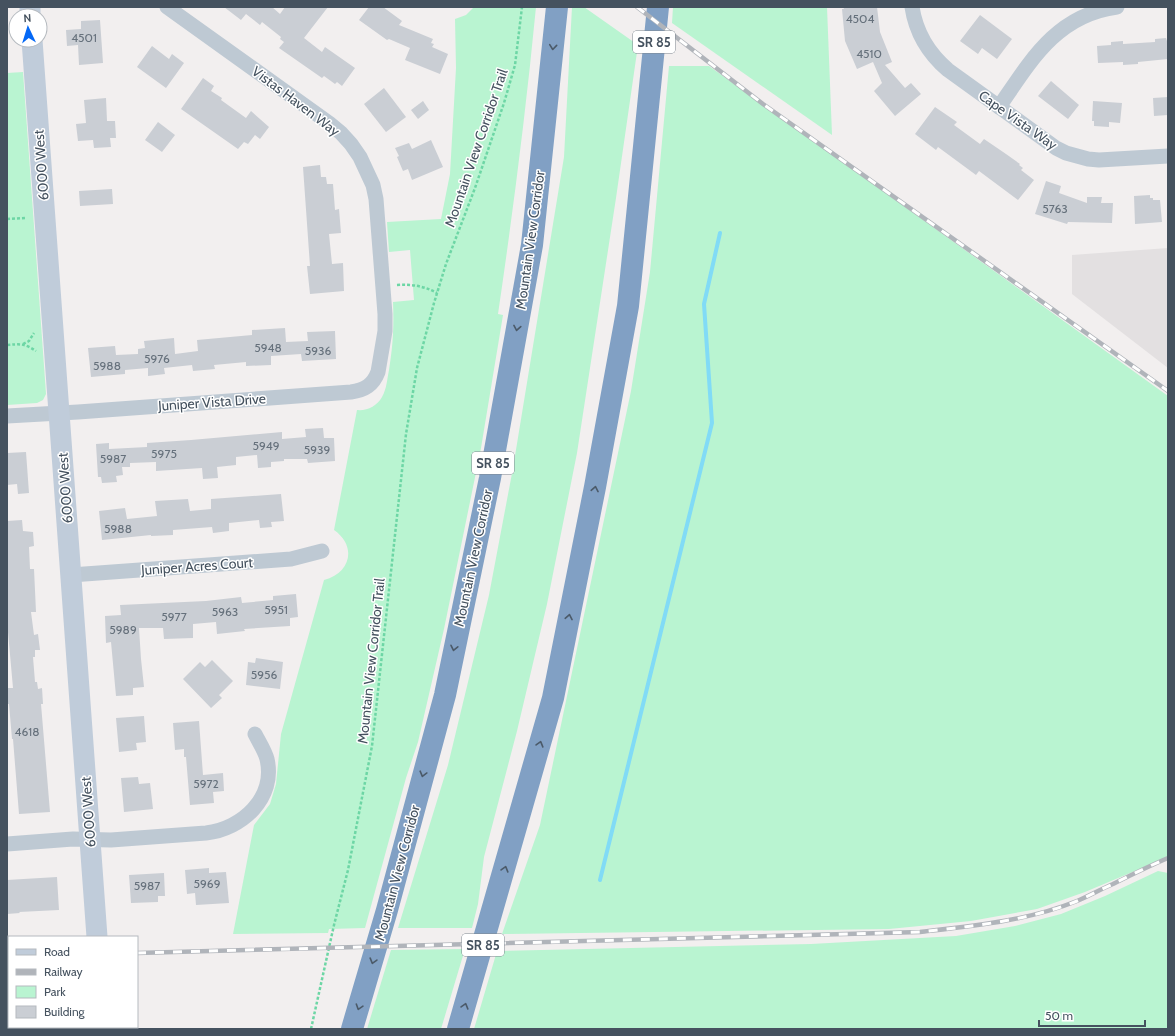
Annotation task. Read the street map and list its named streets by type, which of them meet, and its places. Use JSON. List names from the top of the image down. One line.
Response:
{"streets":{"highway":["SR 85","Mountain View Corridor"],"street":["Vistas Haven Way","Cape Vista Way","6000 West","Juniper Vista Drive","Juniper Acres Court"],"path":["Mountain View Corridor Trail"]},"crossings":[["Vistas Haven Way","Juniper Vista Drive"],["6000 West","Juniper Vista Drive"],["6000 West","Juniper Acres Court"]],"house_numbers":["4504","4501","4510","5763","5948","5936","5976","5988","5949","5939","5975","5987","5988","5951","5963","5977","5989","5956","4618","5972","5969","5987"],"legend":["Road","Railway","Park","Building"],"scale_bar":"50 m","north":"top"}
